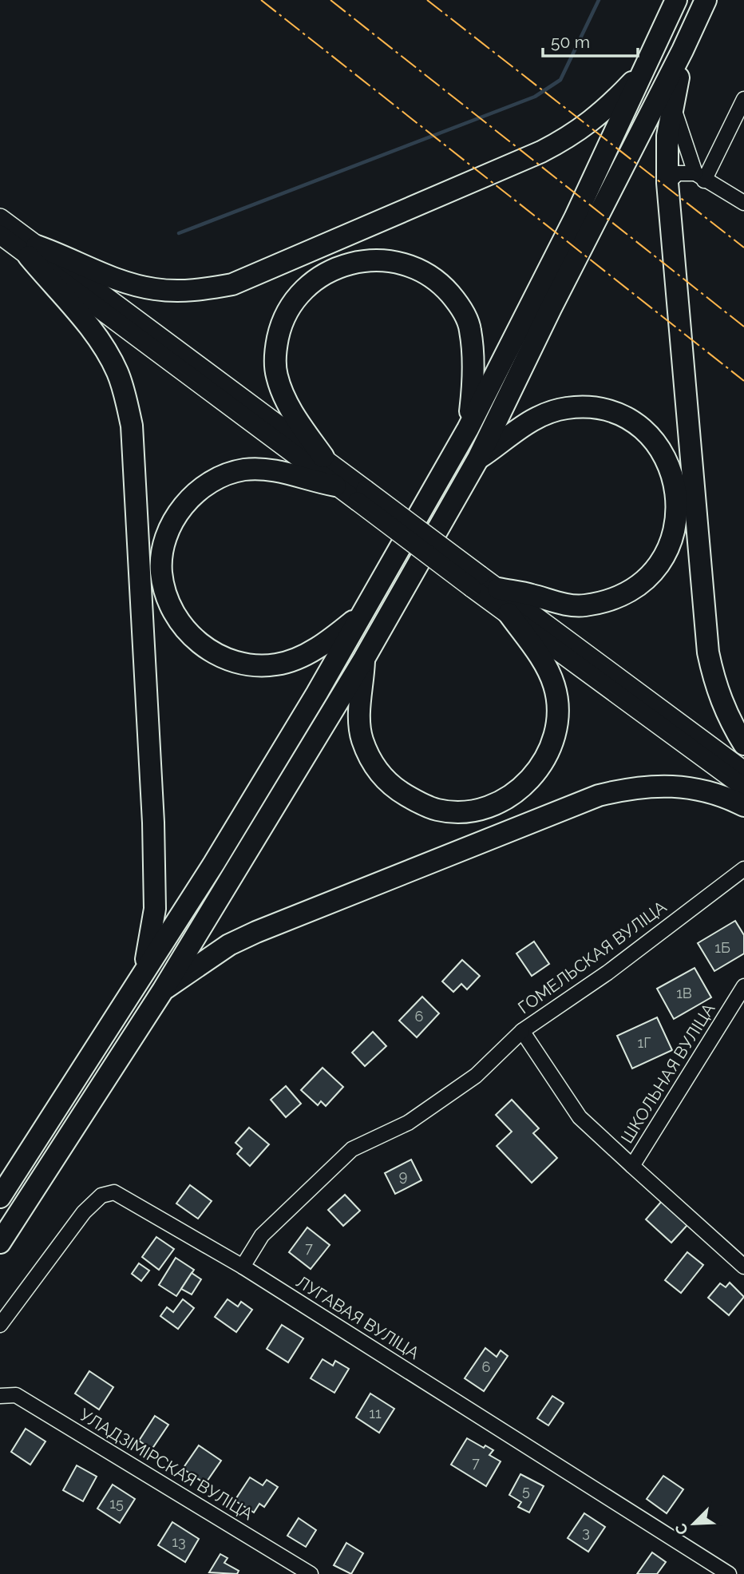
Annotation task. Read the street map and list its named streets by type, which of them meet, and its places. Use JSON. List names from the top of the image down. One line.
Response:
{"streets":{"street":["ГОМЕЛЬСКАЯ ВУЛІЦА","ШКОЛЬНАЯ ВУЛІЦА","ЛУГАВАЯ ВУЛІЦА","УЛАДЗІМІРСКАЯ ВУЛІЦА"]},"crossings":[["ГОМЕЛЬСКАЯ ВУЛІЦА","ШКОЛЬНАЯ ВУЛІЦА"]],"house_numbers":["1Б","1В","6","1Г","9","7","6","11","7","5","15","3","13"],"scale_bar":"50 m","north":"bottom left"}
